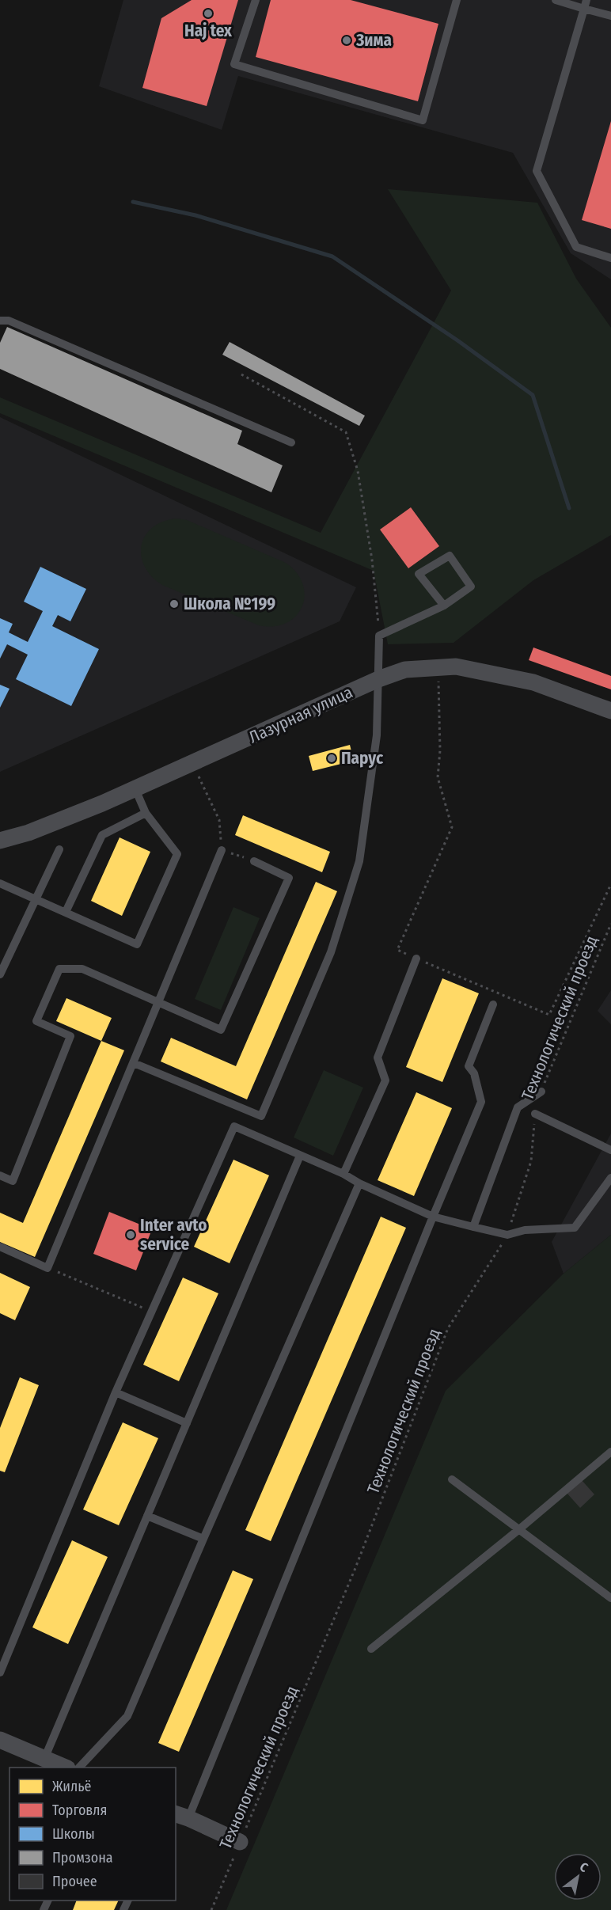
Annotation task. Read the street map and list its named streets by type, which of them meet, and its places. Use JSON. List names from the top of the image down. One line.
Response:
{"streets":{"street":["Лазурная улица"],"path":["Технологический проезд"]},"places":["Haj tex","Зима","Школа №199","Парус","Inter avto service"],"legend":["Жильё","Торговля","Школы","Промзона","Прочее"],"north":"top right"}
